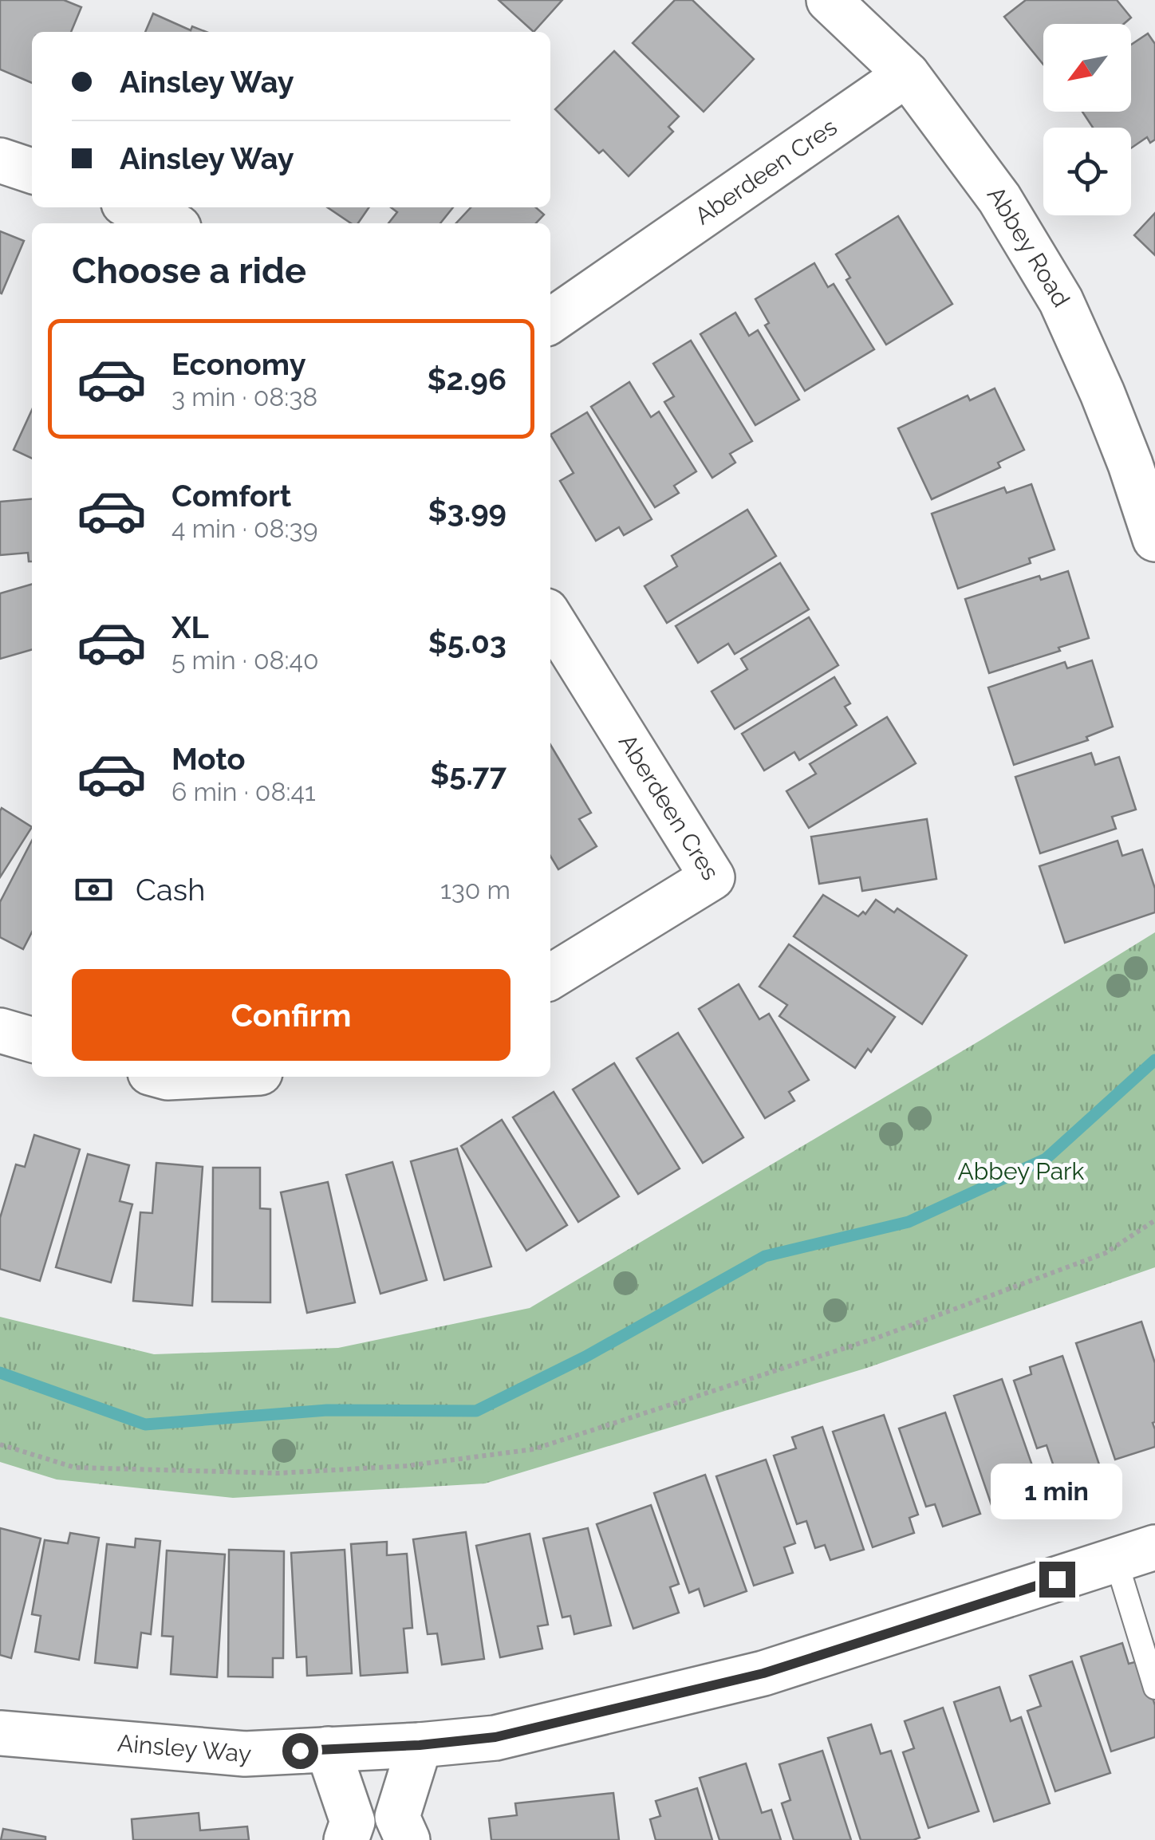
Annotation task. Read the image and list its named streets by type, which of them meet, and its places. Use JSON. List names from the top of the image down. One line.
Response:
{"streets":{"street":["Aberdeen Cres","Abbey Road","Ainsley Way"]},"crossings":[["Aberdeen Cres","Abbey Road"]],"parks":["Abbey Park"],"north":"bottom left","page":{"banner":["Ainsley Way","Ainsley Way"],"heading":"Choose a ride","list":[{"name":"Economy","note":"3 min · 08:38","value":"$2.96"},{"name":"Comfort","note":"4 min · 08:39","value":"$3.99"},{"name":"XL","note":"5 min · 08:40","value":"$5.03"},{"name":"Moto","note":"6 min · 08:41","value":"$5.77"}],"pay":["Cash","130 m"],"buttons":"Confirm","bubble":"1 min"}}
